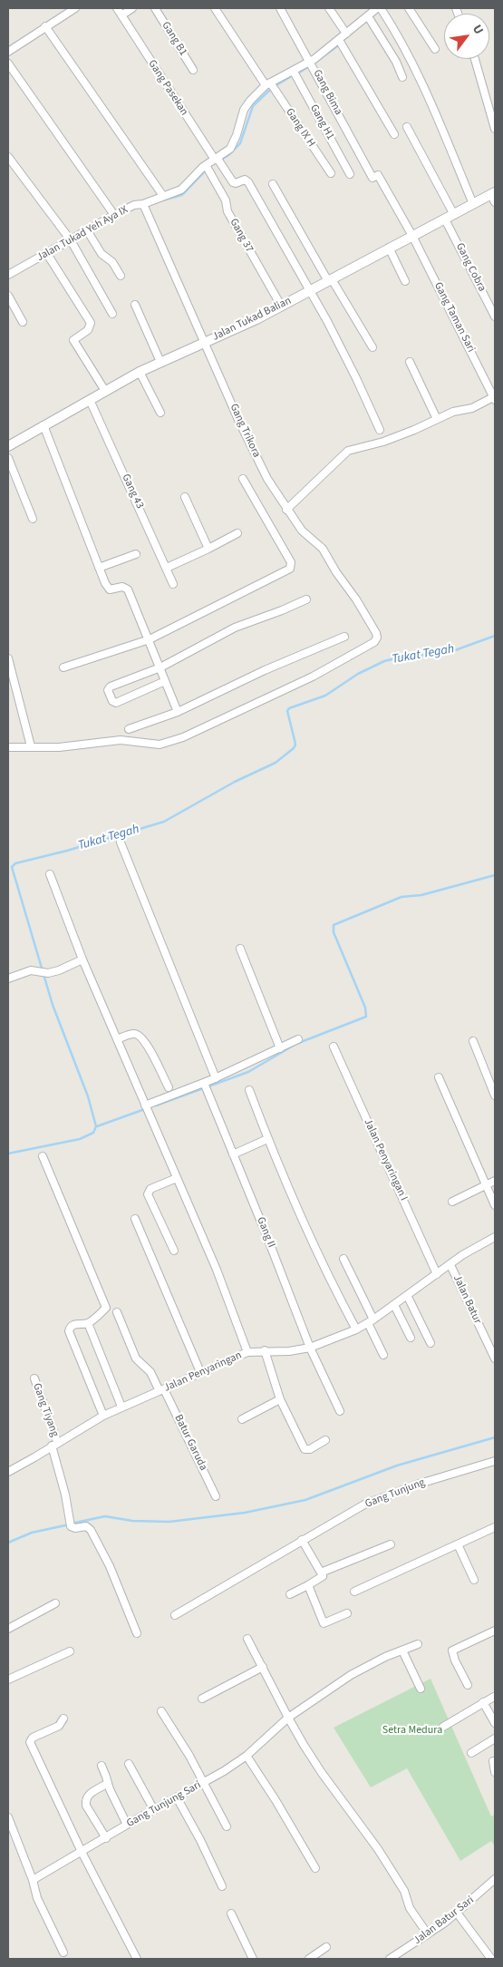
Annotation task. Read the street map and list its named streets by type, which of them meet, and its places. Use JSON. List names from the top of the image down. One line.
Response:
{"streets":{"street":["Gang B1","Gang Pasekan","Gang Bima","Gang H1","Gang IX H","Jalan Tukad Yeh Aya IX","Gang 37","Gang Cobra","Gang Taman Sari","Jalan Tukad Balian","Gang Trikora","Gang 43","Jalan Penyaringan I","Gang II","Jalan Batur","Jalan Penyaringan","Gang Tiyang","Batur Garuda","Gang Tunjung","Gang Tunjung Sari","Jalan Batur Sari"]},"crossings":[["Gang Pasekan","Jalan Tukad Yeh Aya IX"],["Gang Pasekan","Jalan Tukad Balian"],["Gang Bima","Jalan Tukad Yeh Aya IX"],["Gang Bima","Gang Taman Sari"],["Gang H1","Jalan Tukad Yeh Aya IX"],["Gang IX H","Jalan Tukad Yeh Aya IX"],["Jalan Tukad Yeh Aya IX","Gang 37"],["Jalan Tukad Yeh Aya IX","Gang Trikora"],["Gang 37","Jalan Tukad Balian"],["Gang Cobra","Jalan Tukad Balian"],["Gang Taman Sari","Jalan Tukad Balian"],["Jalan Tukad Balian","Gang Trikora"],["Jalan Tukad Balian","Gang 43"],["Jalan Penyaringan I","Jalan Penyaringan"],["Gang II","Jalan Penyaringan"],["Jalan Batur","Jalan Penyaringan"],["Jalan Penyaringan","Gang Tiyang"],["Jalan Penyaringan","Batur Garuda"]],"water":["Tukat Tegah"],"parks":["Setra Medura"],"north":"top right"}
